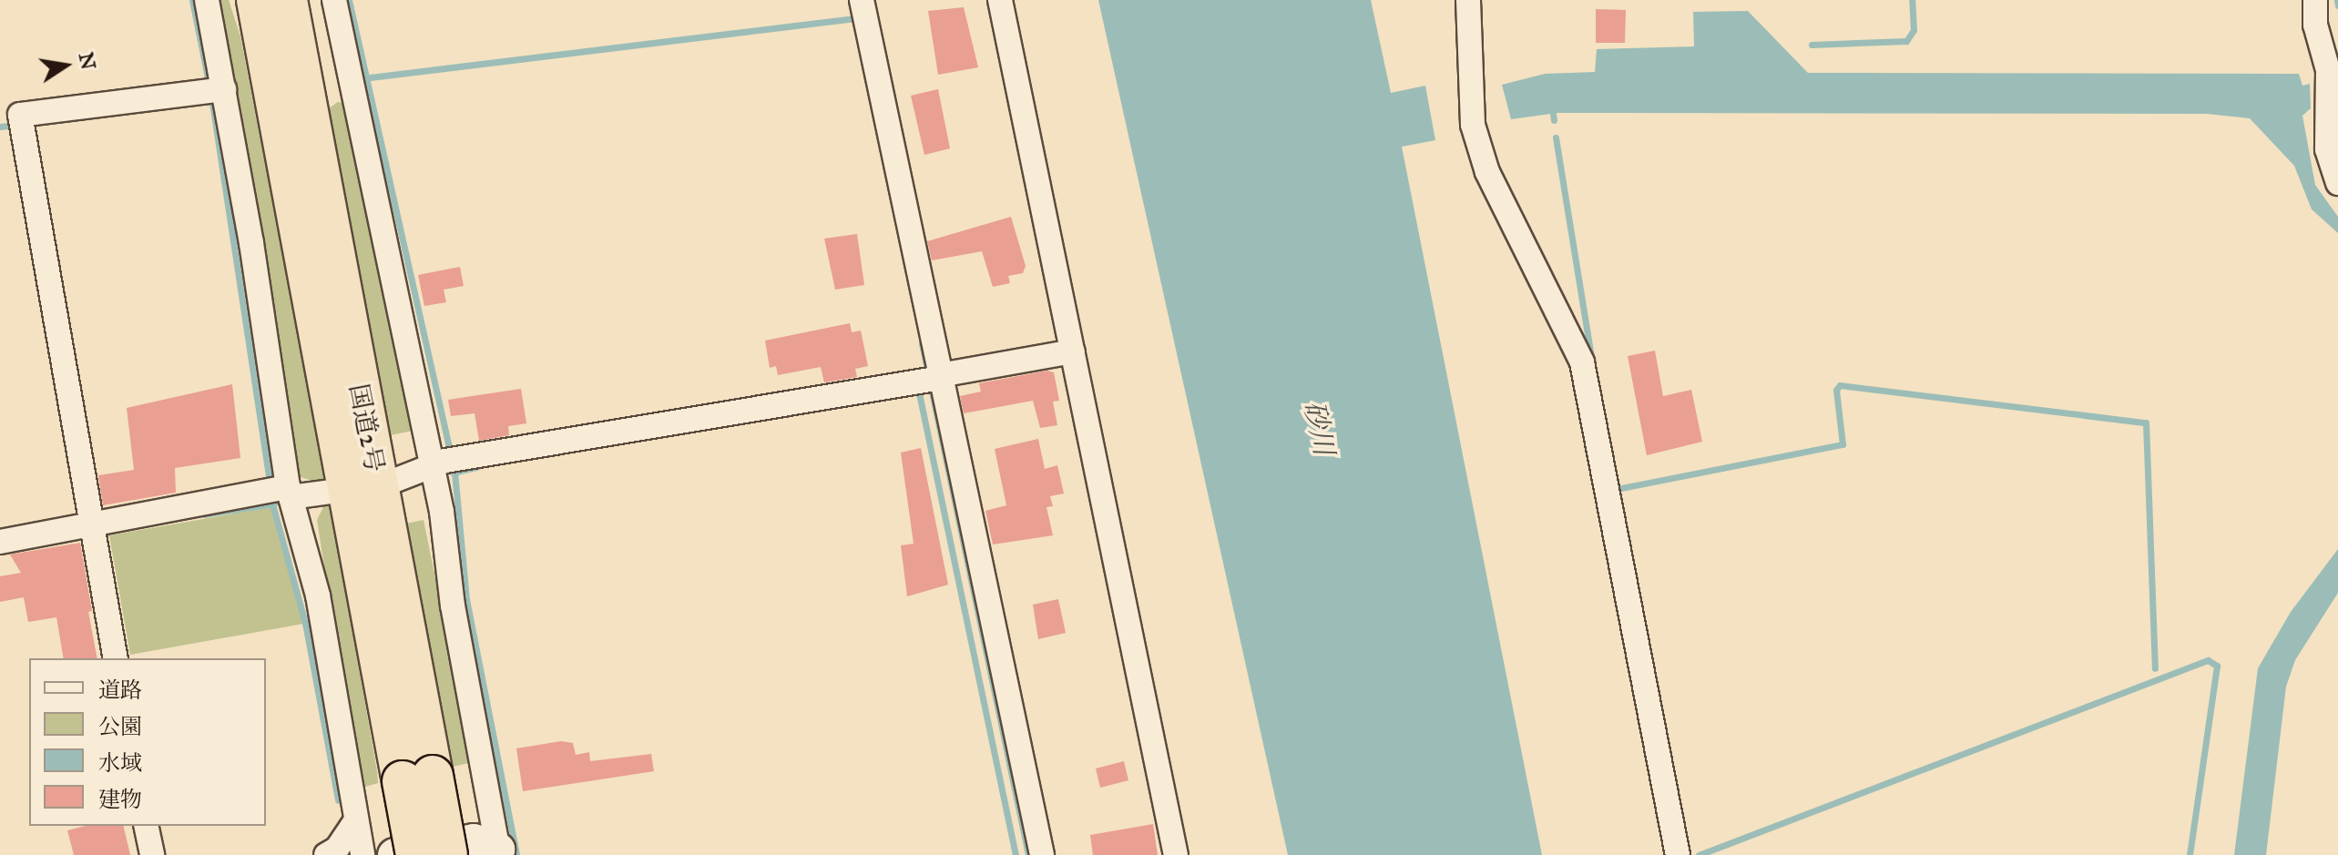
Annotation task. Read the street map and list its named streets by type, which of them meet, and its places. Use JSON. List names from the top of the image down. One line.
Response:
{"streets":{"highway":["国道2号"]},"water":["砂川"],"legend":["道路","公園","水域","建物"],"north":"right"}
